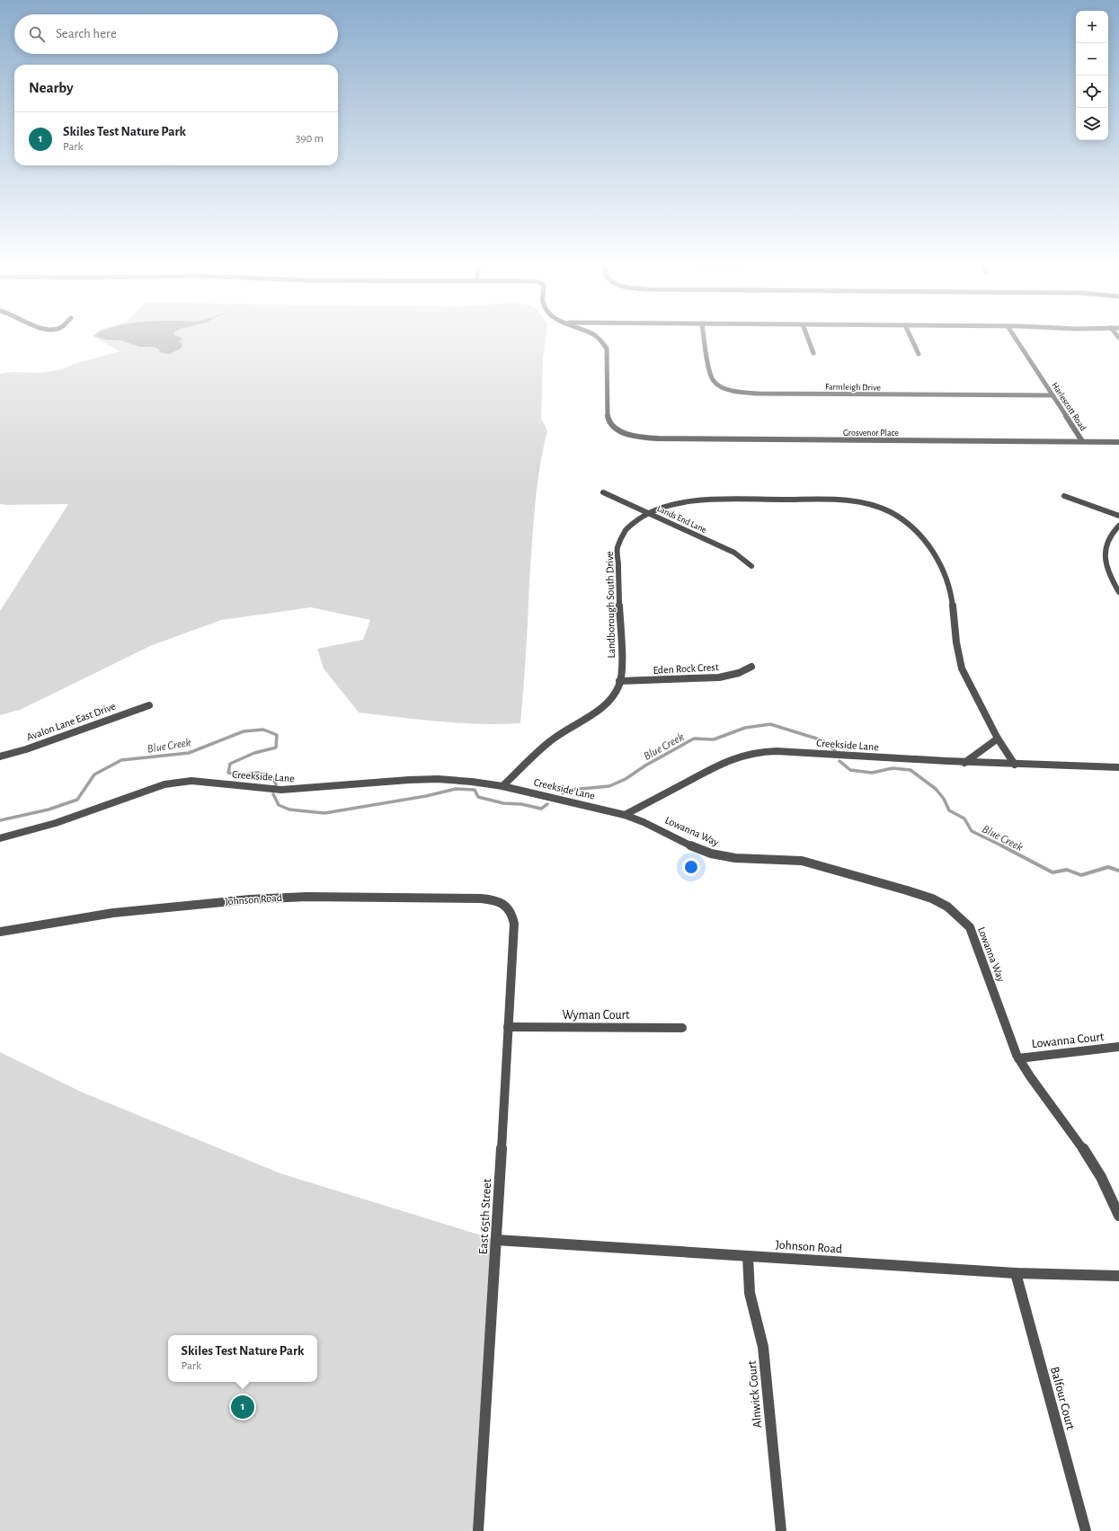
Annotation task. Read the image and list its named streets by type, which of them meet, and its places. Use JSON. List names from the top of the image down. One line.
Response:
{"streets":{"street":["Farmleigh Drive","Harlescott Road","Grosvenor Place","Lands End Lane","Landborough South Drive","Eden Rock Crest","Avalon Lane East Drive","Creekside Lane","Lowanna Way","Johnson Road","Wyman Court","Lowanna Court","East 65th Street","Alnwick Court","Balfour Court"]},"crossings":[["Farmleigh Drive","Harlescott Road"],["Harlescott Road","Grosvenor Place"],["Lands End Lane","Landborough South Drive"],["Landborough South Drive","Eden Rock Crest"],["Landborough South Drive","Creekside Lane"],["Creekside Lane","Lowanna Way"],["Lowanna Way","Lowanna Court"],["Johnson Road","East 65th Street"],["Johnson Road","Alnwick Court"],["Johnson Road","Balfour Court"],["Wyman Court","East 65th Street"]],"water":["Blue Creek"],"page":{"map_buttons":["+","−"],"search":"Search here","heading":"Nearby","list":[{"mark":"1","name":"Skiles Test Nature Park","note":"Park","value":"390 m"}],"popup":["Skiles Test Nature Park","Park"],"pins":"1"}}
